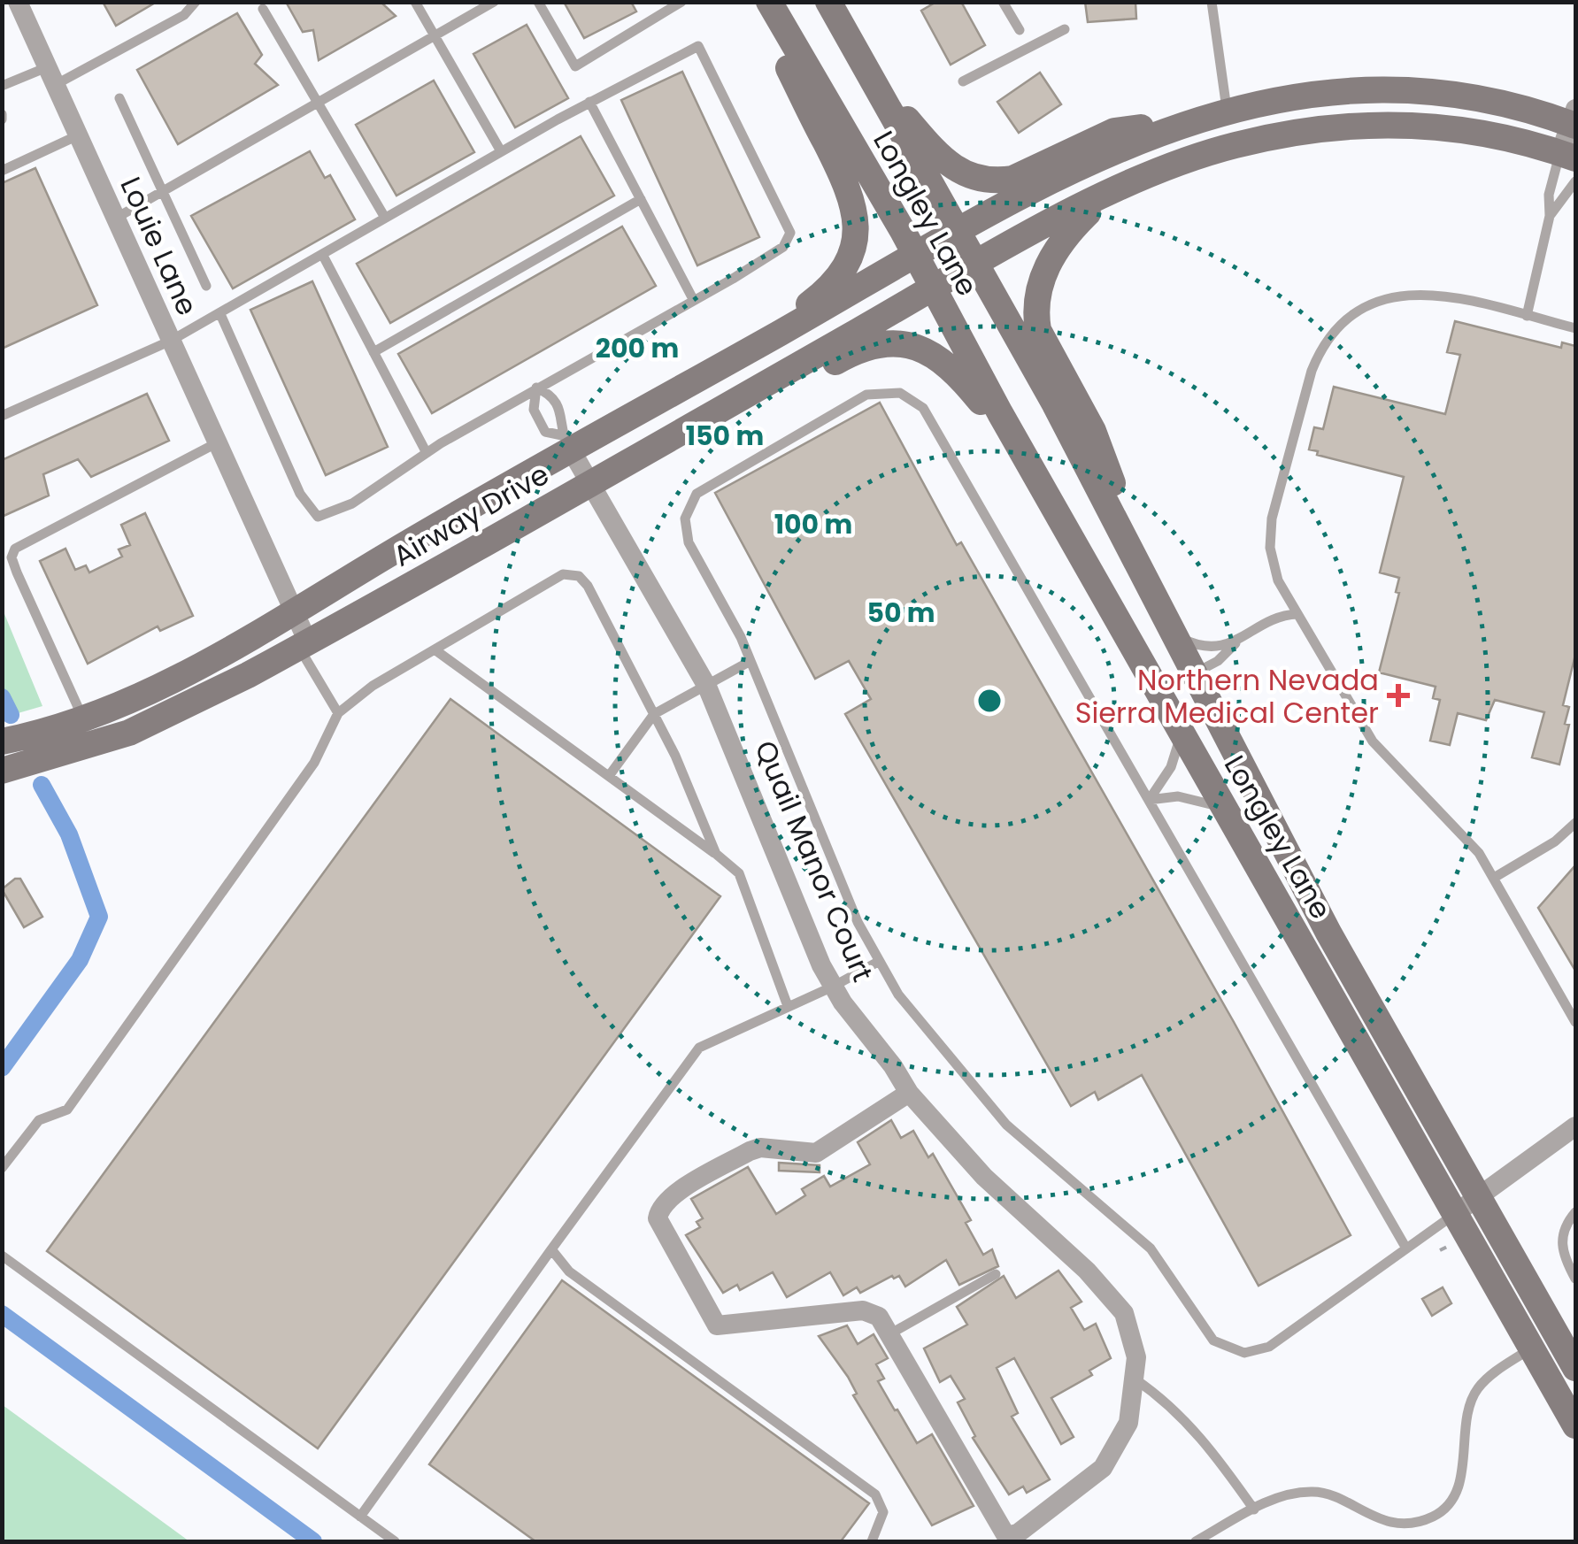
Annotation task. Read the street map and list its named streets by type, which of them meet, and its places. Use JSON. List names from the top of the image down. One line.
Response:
{"streets":{"main road":["Longley Lane","Airway Drive"],"street":["Louie Lane","Quail Manor Court"]},"crossings":[["Longley Lane","Airway Drive"],["Louie Lane","Airway Drive"],["Airway Drive","Quail Manor Court"]],"places":{"health":["Northern Nevada Sierra Medical Center"]},"rings":["200 m","150 m","100 m","50 m"]}
